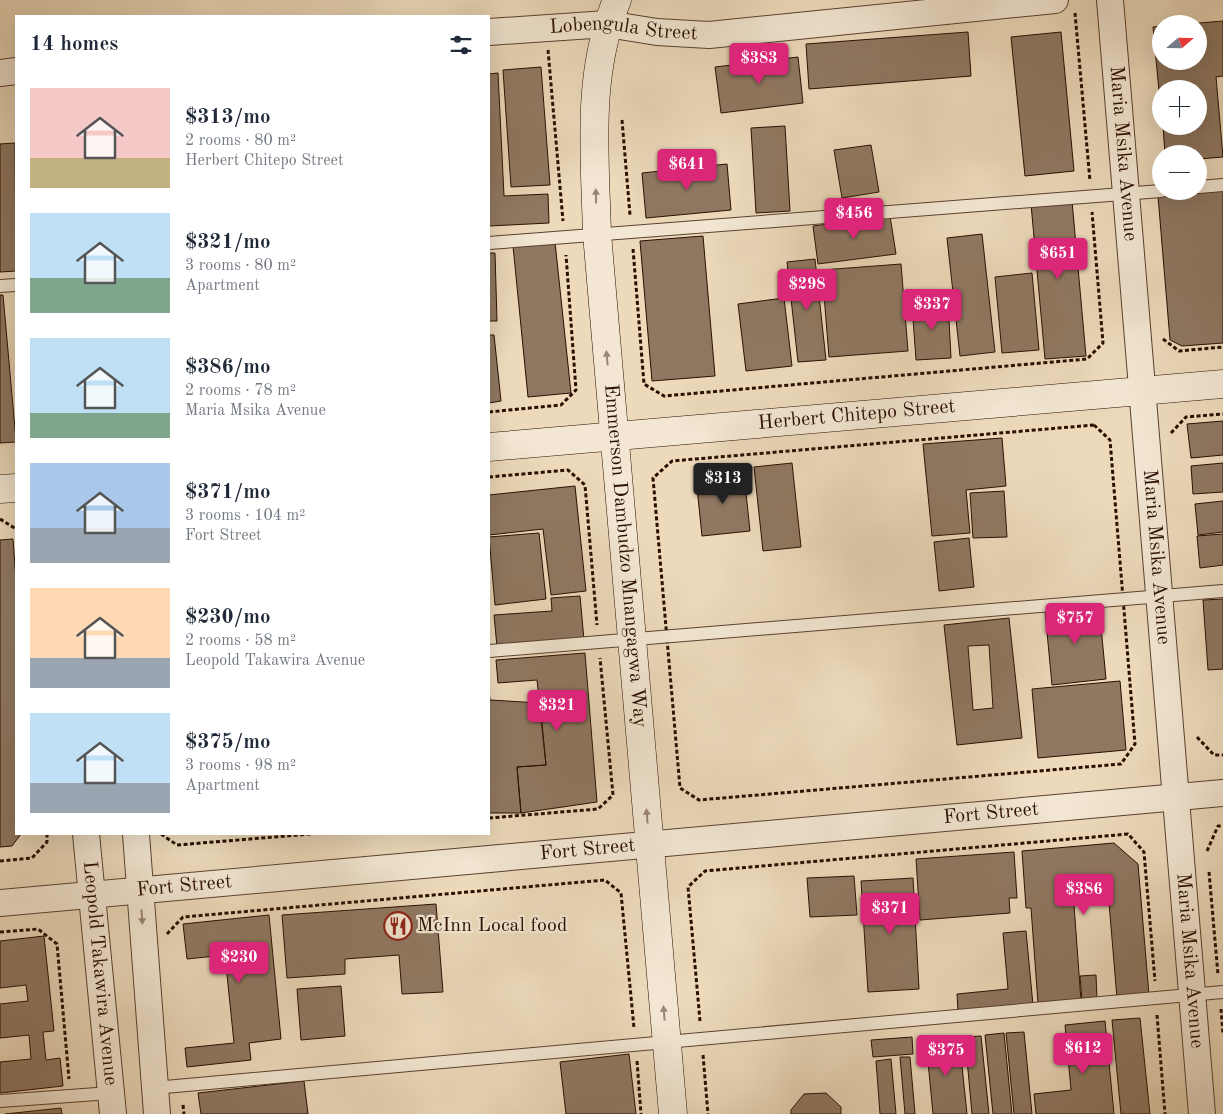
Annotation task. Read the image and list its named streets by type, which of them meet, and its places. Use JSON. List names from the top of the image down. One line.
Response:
{"streets":{"street":["Lobengula Street","Maria Msika Avenue","Herbert Chitepo Street","Emmerson Dambudzo Mnangagwa Way","Fort Street","Leopold Takawira Avenue"]},"crossings":[["Lobengula Street","Emmerson Dambudzo Mnangagwa Way"],["Maria Msika Avenue","Herbert Chitepo Street"],["Maria Msika Avenue","Fort Street"],["Herbert Chitepo Street","Emmerson Dambudzo Mnangagwa Way"],["Emmerson Dambudzo Mnangagwa Way","Fort Street"],["Fort Street","Leopold Takawira Avenue"]],"one_way":["Emmerson Dambudzo Mnangagwa Way"],"places":{"restaurant":["McInn Local food"]},"north":"right","page":{"map_buttons":["+","−"],"heading":"14 homes","price":["$383","$641","$456","$651","$298","$337","$313","$757","$321","$386","$371","$230","$612","$375"],"list":[{"name":"$313/mo","note":"2 rooms · 80 m² · Herbert Chitepo Street"},{"name":"$321/mo","note":"3 rooms · 80 m² · Apartment"},{"name":"$386/mo","note":"2 rooms · 78 m² · Maria Msika Avenue"},{"name":"$371/mo","note":"3 rooms · 104 m² · Fort Street"},{"name":"$230/mo","note":"2 rooms · 58 m² · Leopold Takawira Avenue"},{"name":"$375/mo","note":"3 rooms · 98 m² · Apartment"}]}}
